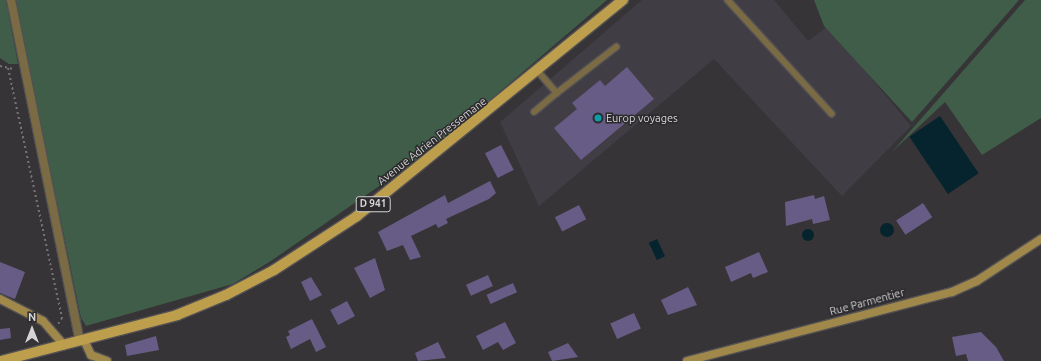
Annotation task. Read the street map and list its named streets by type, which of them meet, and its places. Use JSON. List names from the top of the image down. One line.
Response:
{"streets":{"main road":["Avenue Adrien Pressemane","D 941"],"street":["Rue Parmentier"]},"crossings":[["Avenue Adrien Pressemane","D 941"]],"places":["Europ voyages"],"north":"top"}
